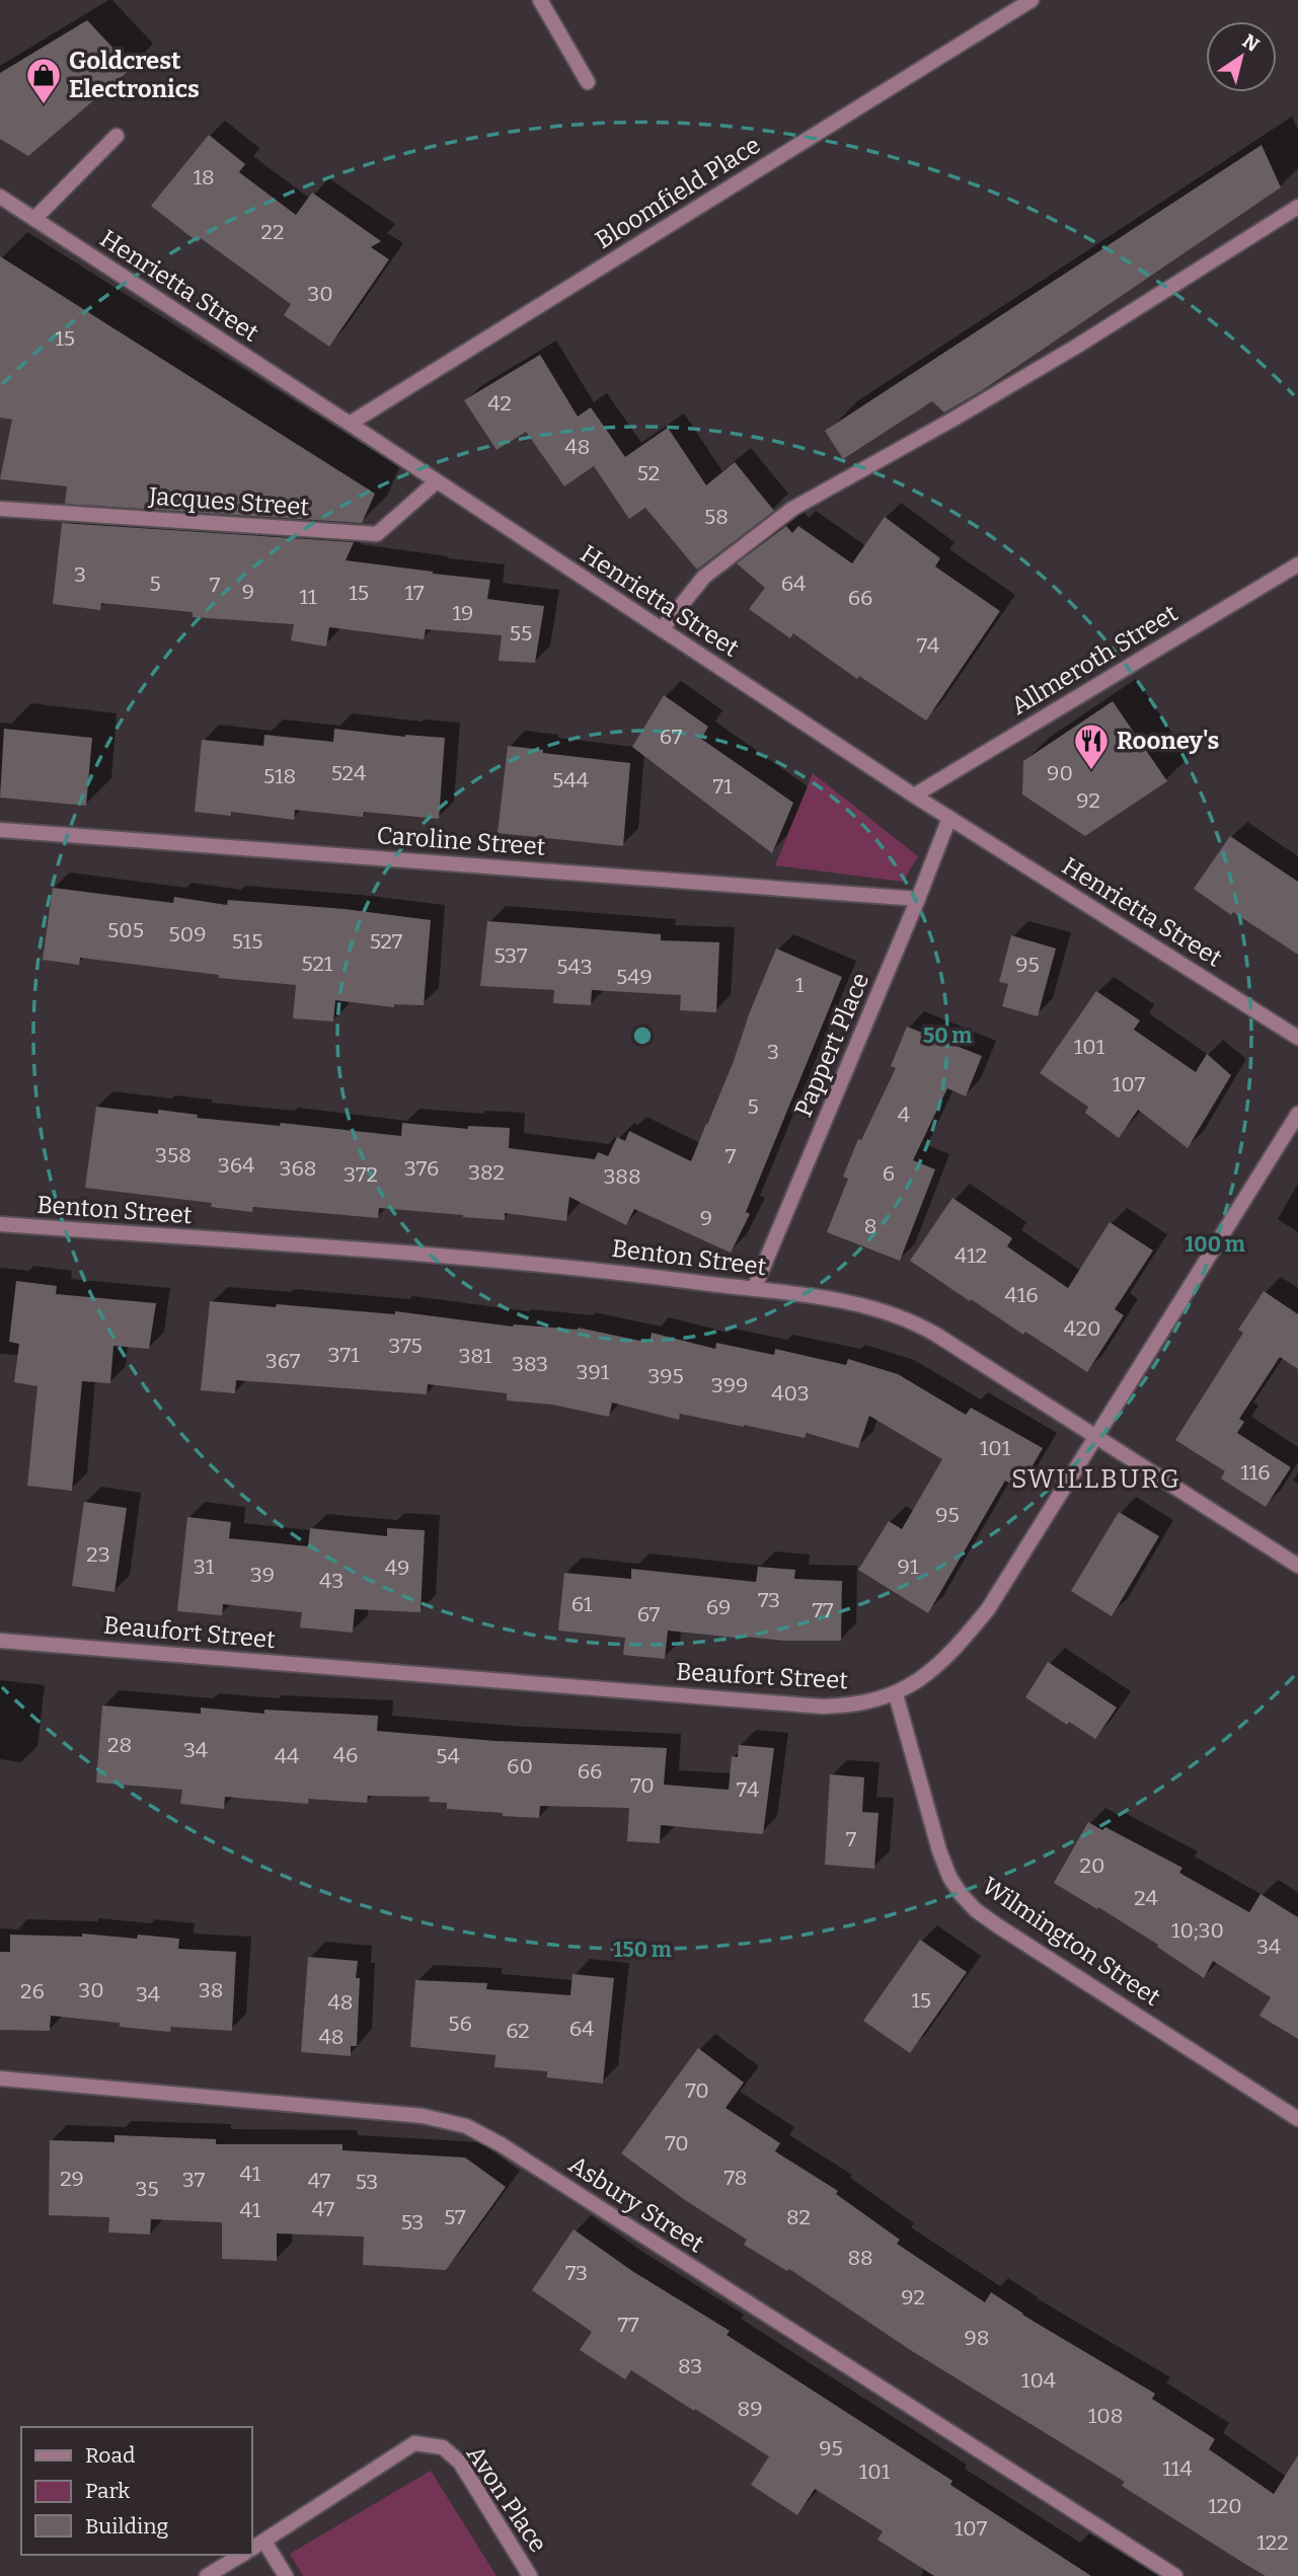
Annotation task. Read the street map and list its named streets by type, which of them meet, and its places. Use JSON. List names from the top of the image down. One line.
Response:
{"streets":{"street":["Bloomfield Place","Henrietta Street","Jacques Street","Allmeroth Street","Caroline Street","Pappert Place","Benton Street","Beaufort Street","Wilmington Street","Asbury Street","Avon Place"]},"crossings":[["Bloomfield Place","Henrietta Street"],["Henrietta Street","Jacques Street"],["Henrietta Street","Allmeroth Street"],["Henrietta Street","Pappert Place"],["Caroline Street","Pappert Place"],["Pappert Place","Benton Street"],["Benton Street","Beaufort Street"],["Beaufort Street","Wilmington Street"]],"districts":["SWILLBURG"],"places":{"shop":["Goldcrest Electronics"],"restaurant":["Rooney's"]},"house_numbers":["18","22","30","15","42","48","52","58","3","5","64","7","9","15","17","11","66","19","55","74","67","524","90","518","544","71","92","505","509","515","527","537","521","95","543","549","1","101","3","107","5","4","358","7","364","368","376","382","6","372","388","9","8","412","416","420","375","371","381","367","383","391","395","399","403","101","116","95","23","31","91","49","39","43","73","61","69","77","67","28","34","46","44","54","60","66","70","74","7","20","24","10;30","34","30","38","26","34","15","48","56","64","62","48","70","70","41","78","29","37","47","53","35","47","41","57","82","53","88","73","92","77","98","83","104","89","108","95","114","101","120","107","122"],"legend":["Road","Park","Building"],"north":"top right","rings":["50 m","100 m","150 m"]}
